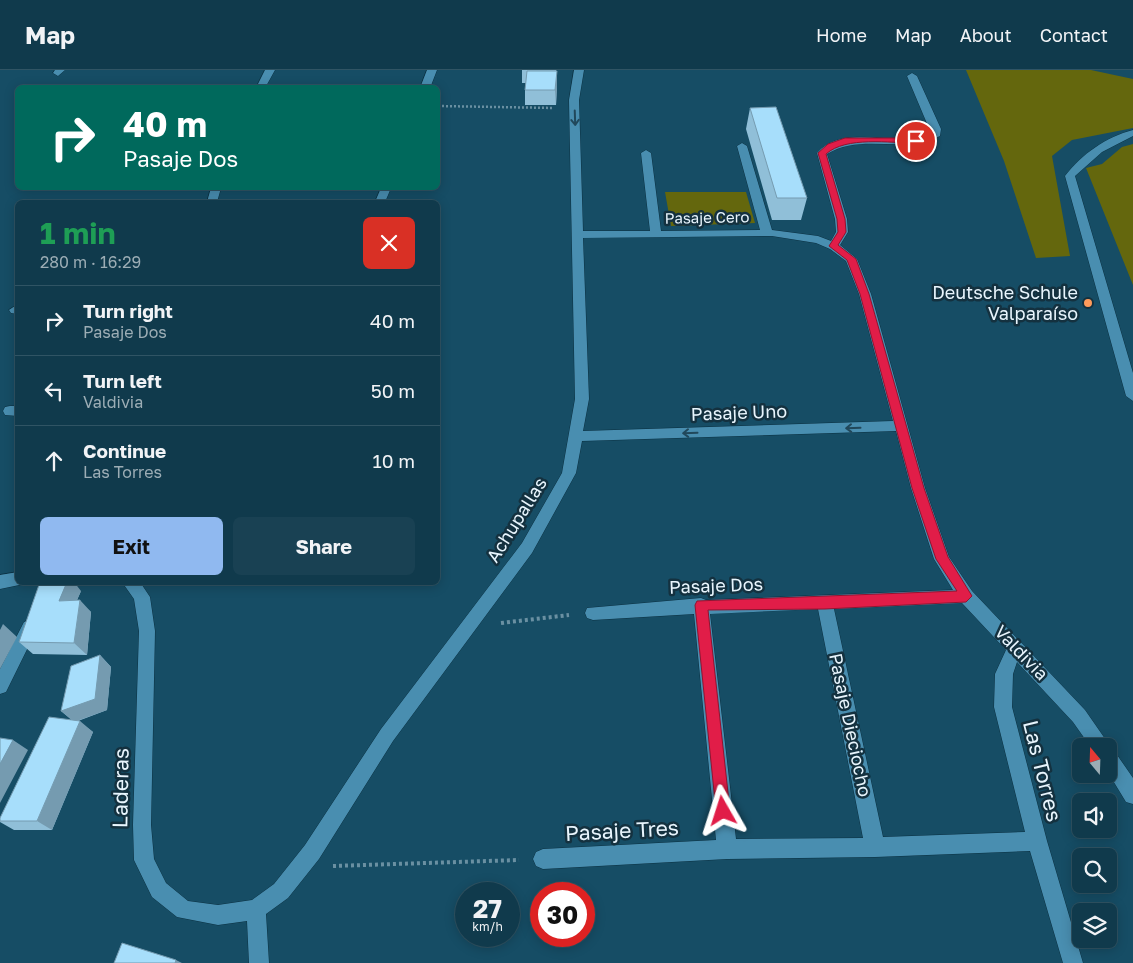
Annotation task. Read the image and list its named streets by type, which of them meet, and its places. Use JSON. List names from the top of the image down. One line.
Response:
{"streets":{"street":["Pasaje Cero","Pasaje Uno","Achupallas","Pasaje Dos","Valdivia","Pasaje Dieciocho","Las Torres","Laderas","Pasaje Tres"]},"crossings":[["Pasaje Cero","Achupallas"],["Pasaje Uno","Achupallas"],["Pasaje Uno","Valdivia"],["Achupallas","Laderas"],["Achupallas","Pasaje Tres"],["Pasaje Dos","Valdivia"],["Pasaje Dos","Pasaje Dieciocho"],["Valdivia","Las Torres"],["Pasaje Dieciocho","Pasaje Tres"],["Las Torres","Pasaje Tres"]],"one_way":["Pasaje Uno"],"places":["Deutsche Schule Valparaíso"],"north":"top","page":{"header":"Map","nav":["Home","Map","About","Contact"],"turn":["40 m","Pasaje Dos"],"heading":["1 min","280 m · 16:29"],"list":[{"name":"Turn right","note":"Pasaje Dos","value":"40 m"},{"name":"Turn left","note":"Valdivia","value":"50 m"},{"name":"Continue","note":"Las Torres","value":"10 m"}],"buttons":["Exit","Share"],"speed":"27 km/h","limit":"30"}}
